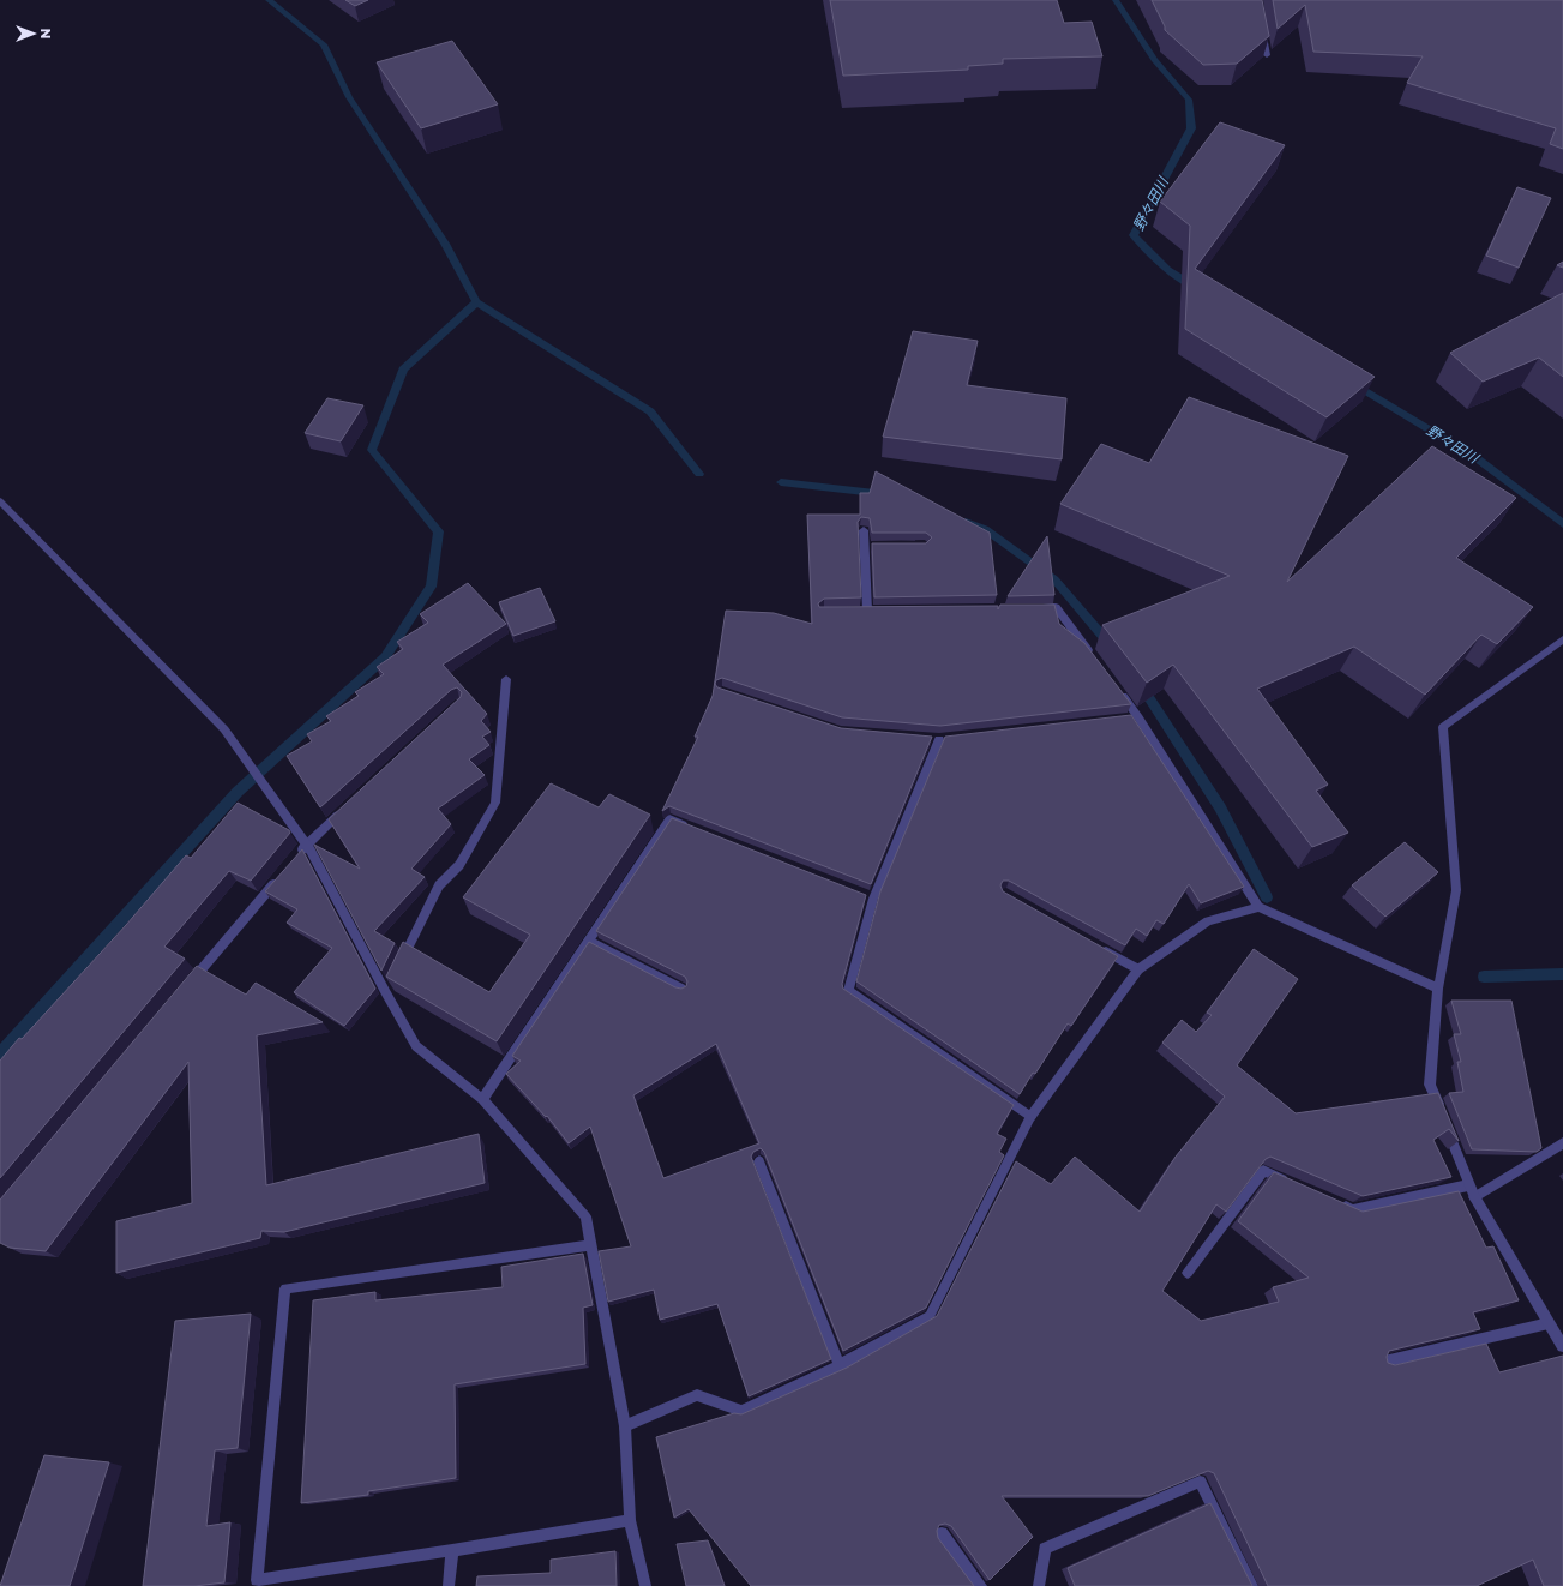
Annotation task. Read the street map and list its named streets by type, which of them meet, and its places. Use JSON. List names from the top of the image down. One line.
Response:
{"water":["野々田川"],"north":"right"}
